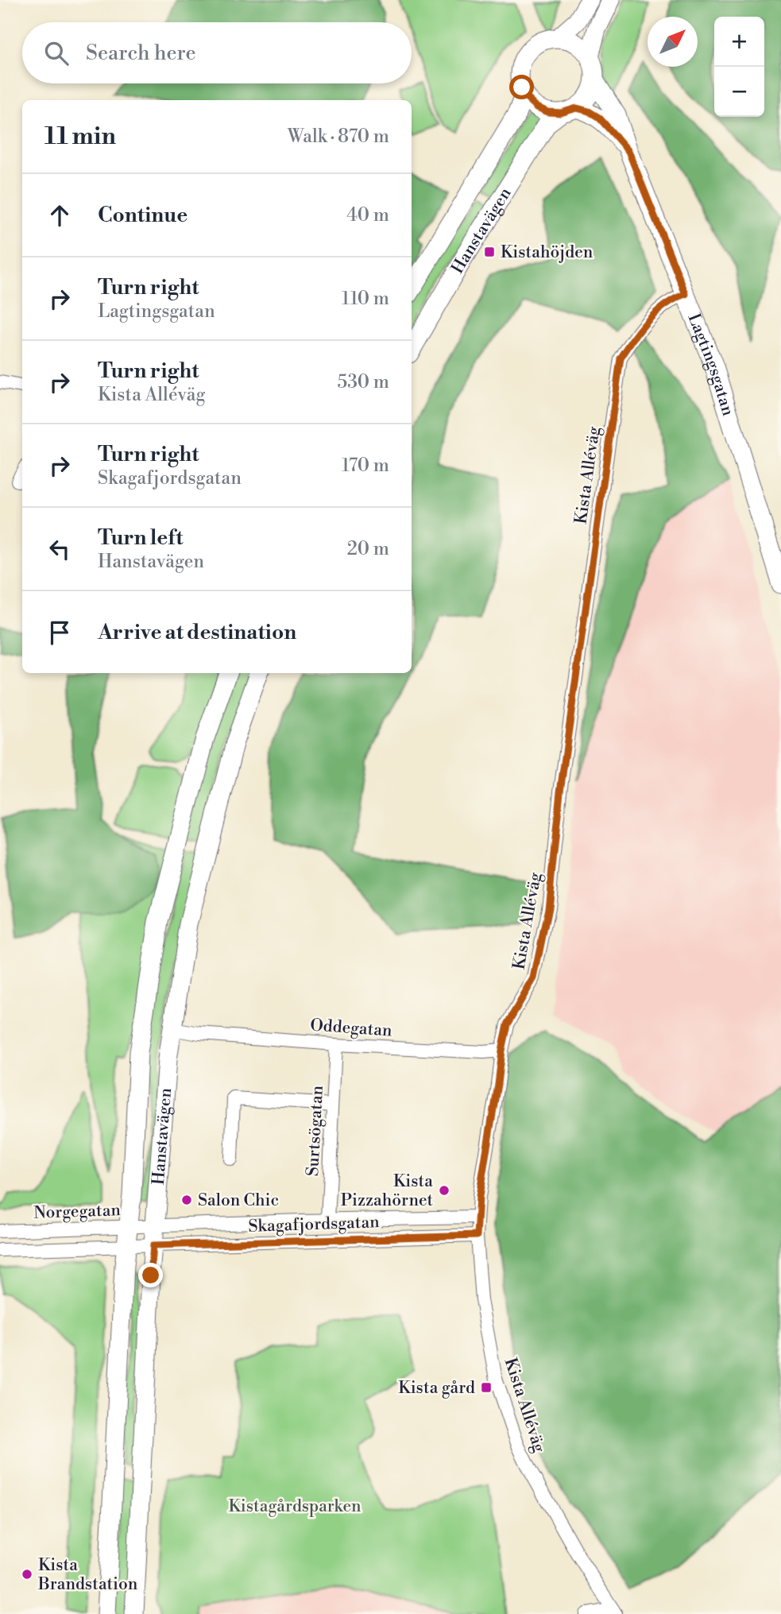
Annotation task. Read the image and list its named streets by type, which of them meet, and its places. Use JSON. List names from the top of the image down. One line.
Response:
{"streets":{"main road":["Hanstavägen","Lagtingsgatan"],"street":["Kista Alléväg","Oddegatan","Surtsögatan","Norgegatan","Skagafjordsgatan"]},"crossings":[["Hanstavägen","Lagtingsgatan"],["Hanstavägen","Oddegatan"],["Hanstavägen","Norgegatan"],["Hanstavägen","Skagafjordsgatan"],["Lagtingsgatan","Kista Alléväg"],["Kista Alléväg","Oddegatan"],["Kista Alléväg","Skagafjordsgatan"],["Oddegatan","Surtsögatan"],["Surtsögatan","Skagafjordsgatan"],["Norgegatan","Skagafjordsgatan"]],"parks":["Kistagårdsparken"],"places":{"transit":["Kistahöjden","Kista gård"],"other":["Kista Pizzahörnet","Salon Chic","Kista Brandstation"]},"north":"top right","page":{"map_buttons":["+","−"],"search":"Search here","heading":["11 min","Walk · 870 m"],"list":[["Continue","40 m"],["Turn right","Lagtingsgatan","110 m"],["Turn right","Kista Alléväg","530 m"],["Turn right","Skagafjordsgatan","170 m"],["Turn left","Hanstavägen","20 m"],"Arrive at destination"]}}
